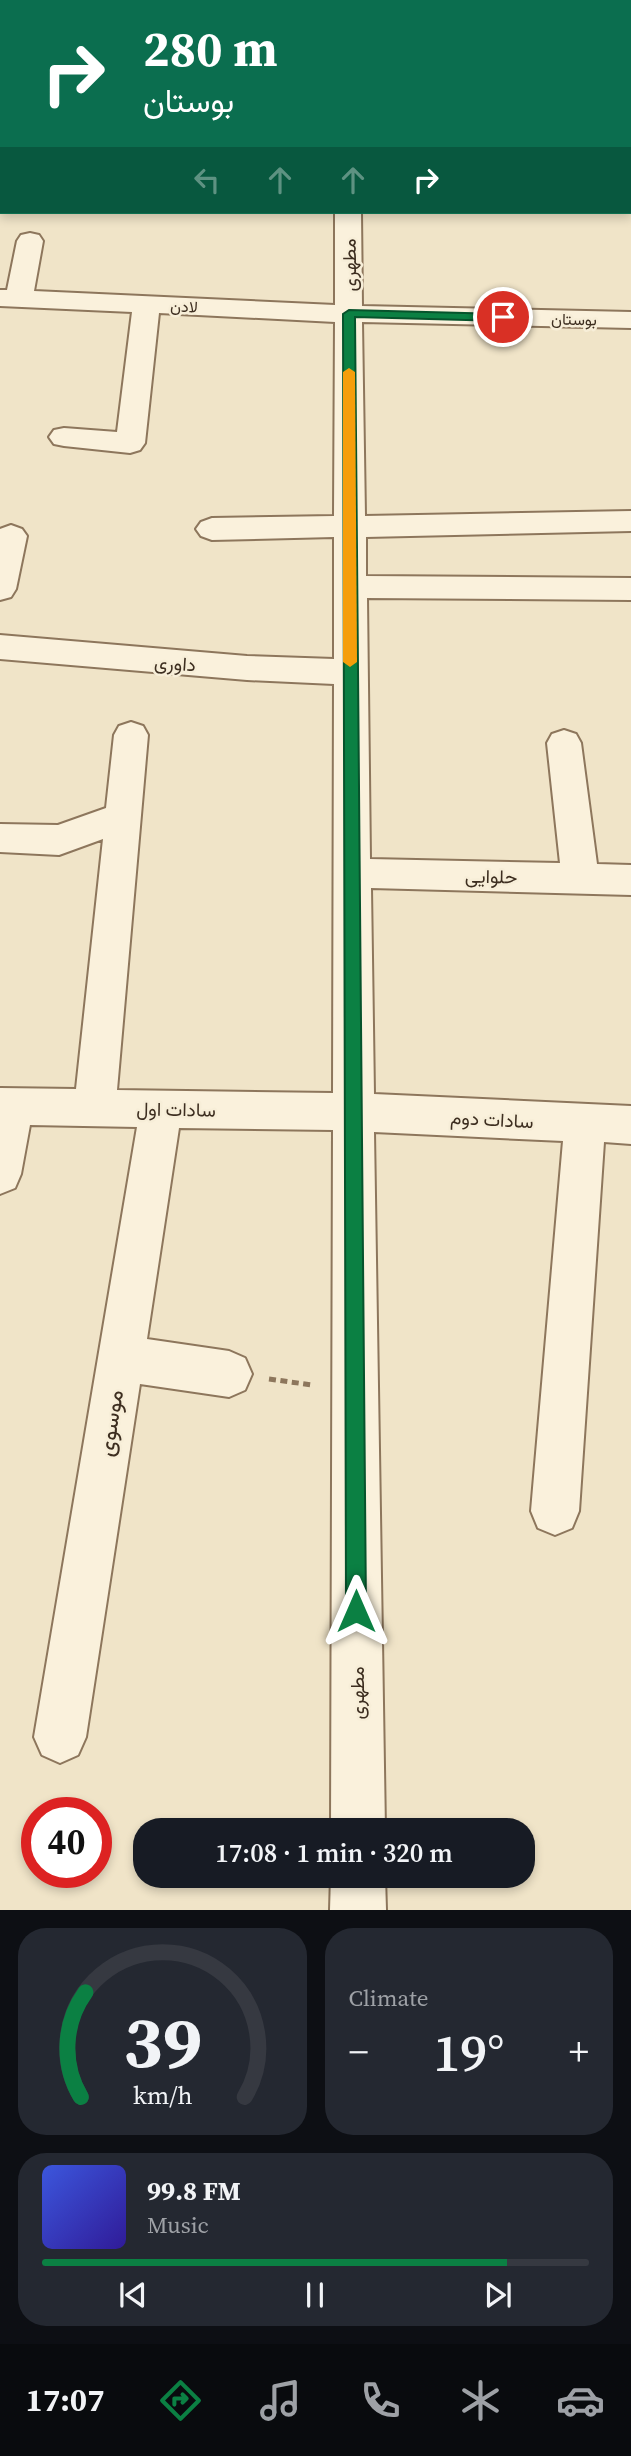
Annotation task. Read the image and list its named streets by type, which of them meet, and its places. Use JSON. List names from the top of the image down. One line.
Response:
{"streets":{"street":["مطهری","لادن","بوستان","داوری","حلوایی","سادات اول","سادات دوم","موسوی"]},"crossings":[["مطهری","لادن"],["مطهری","بوستان"],["مطهری","داوری"],["مطهری","حلوایی"],["مطهری","سادات اول"],["مطهری","سادات دوم"],["لادن","بوستان"],["سادات اول","سادات دوم"],["سادات اول","موسوی"]],"page":{"turn":["280 m","بوستان"],"limit":"40","trip":"17:08 · 1 min · 320 m","tile":"Climate","heat":["−","19°","+"],"song":["99.8 FM","Music"],"tabs":"17:07","gauge":["39","km/h"]}}
